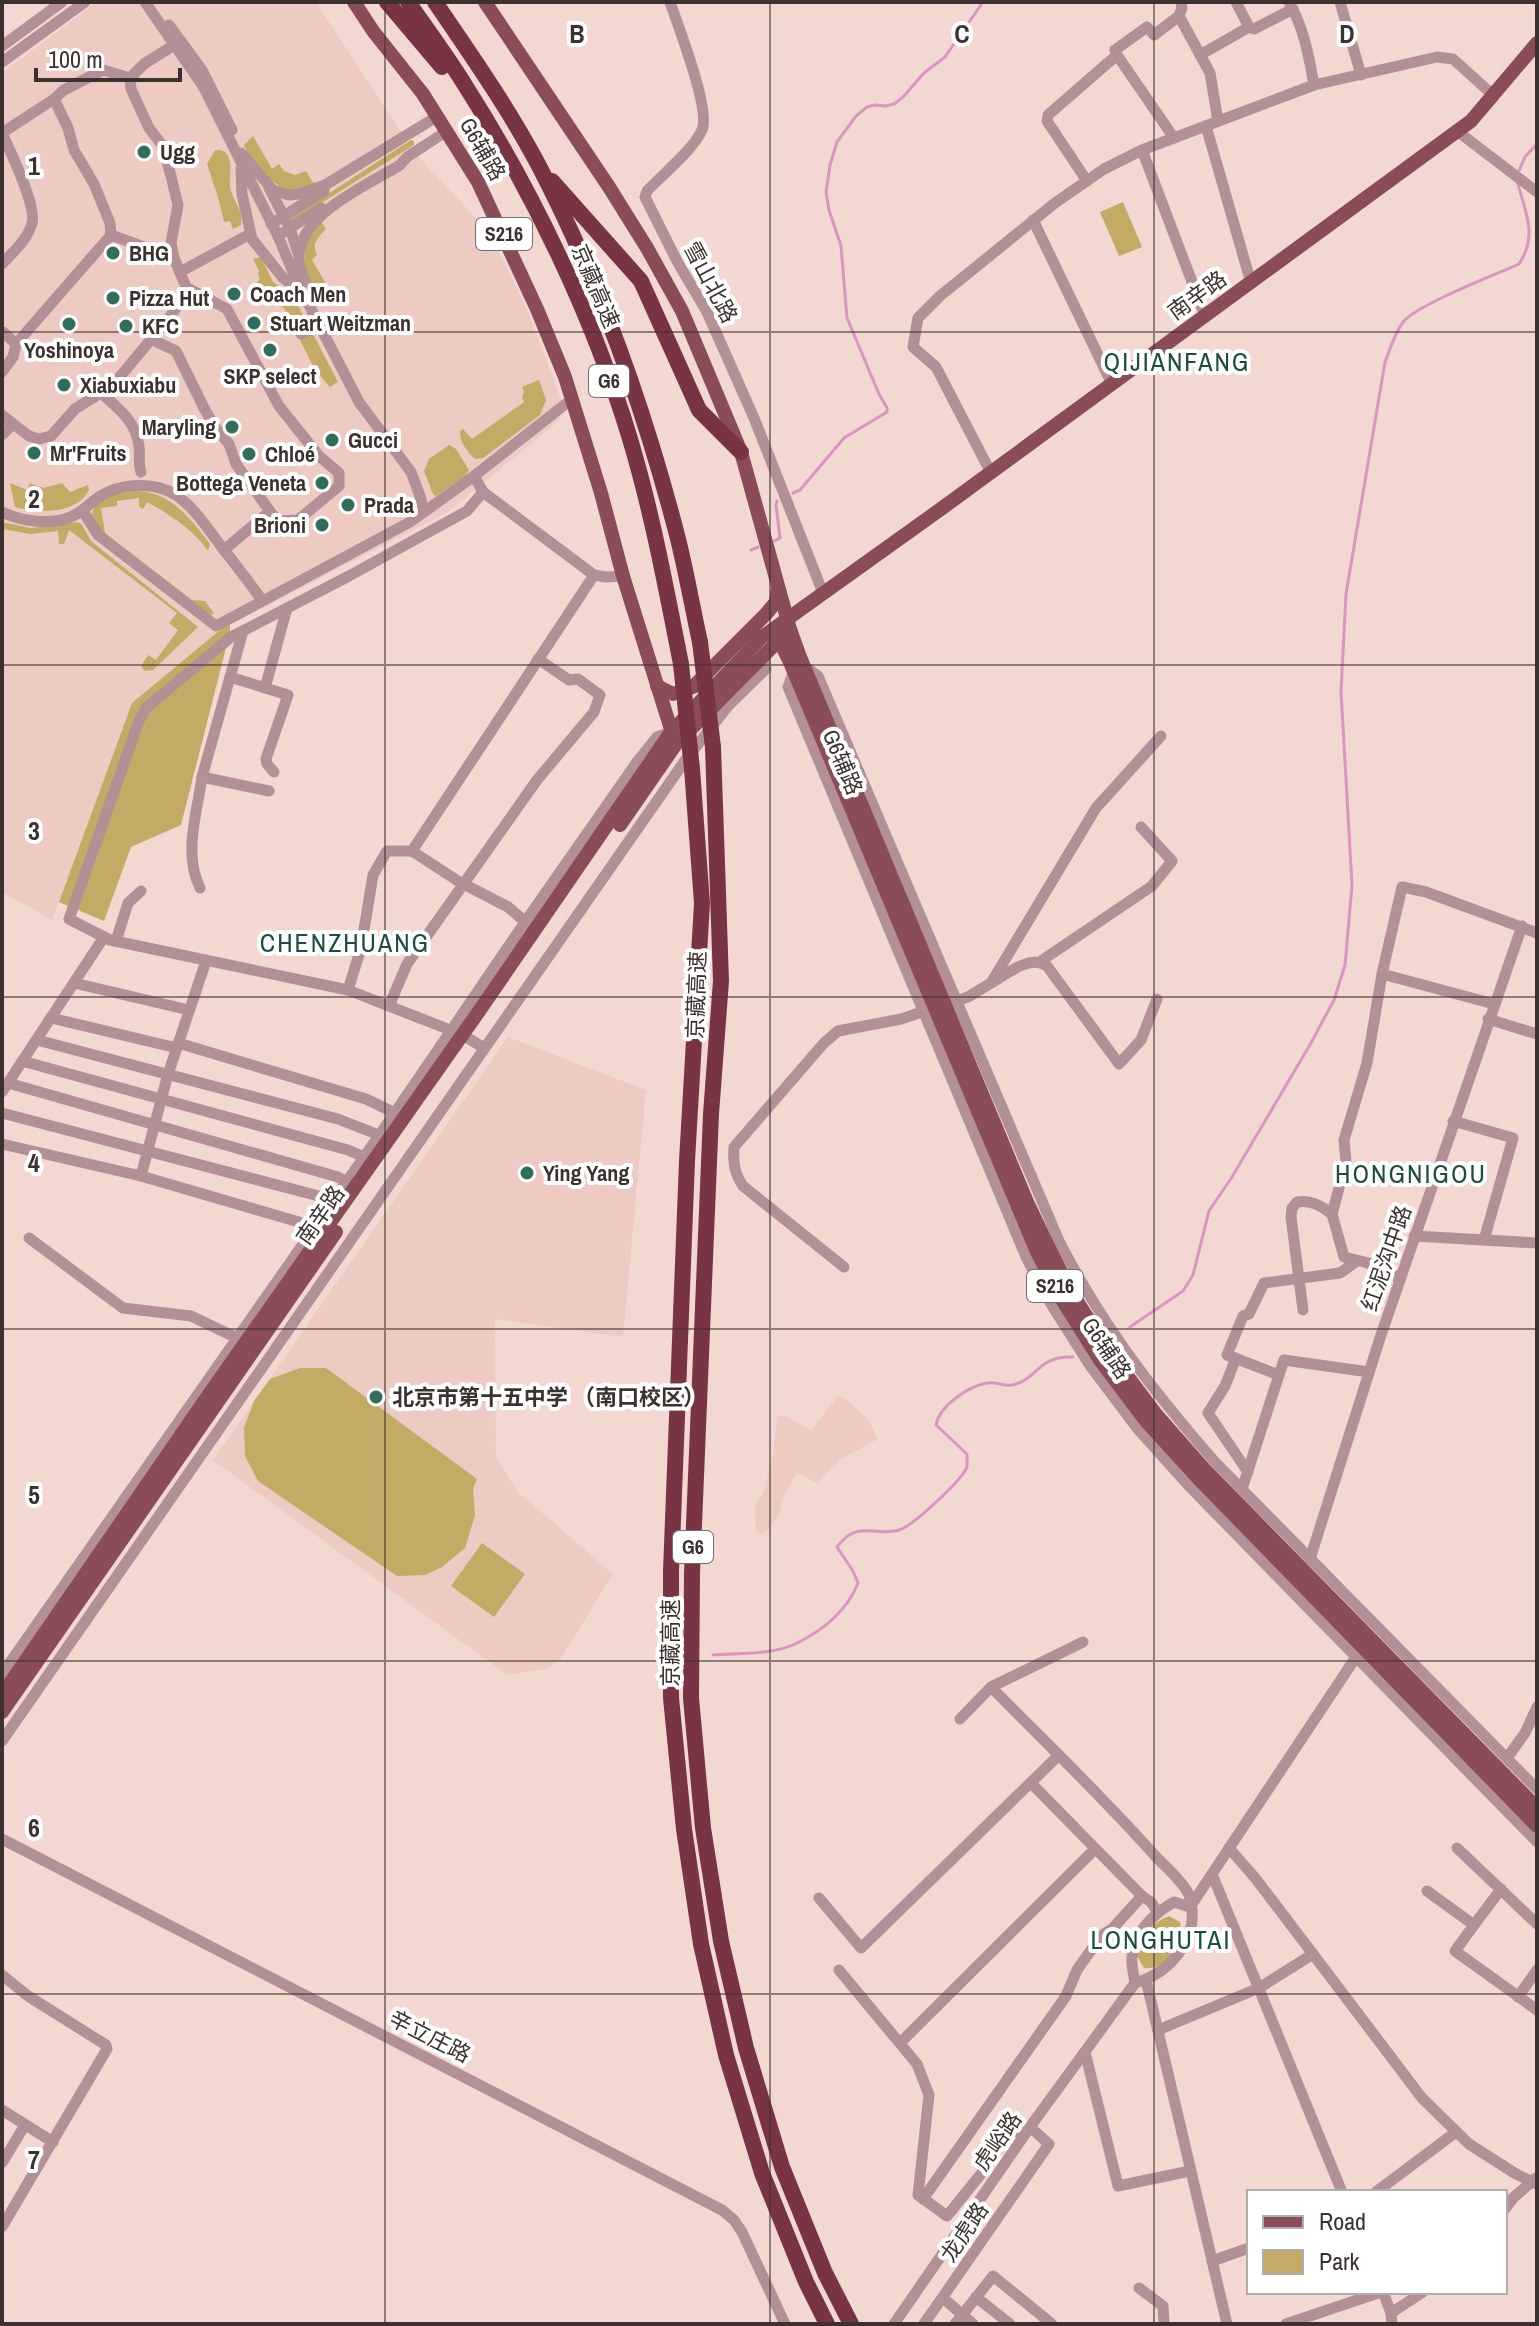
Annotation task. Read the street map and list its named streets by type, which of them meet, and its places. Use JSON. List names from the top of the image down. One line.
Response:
{"streets":{"highway":["京藏高速","G6"],"main road":["G6辅路","S216","南辛路"],"street":["雪山北路","红泥沟中路","辛立庄路","虎峪路","龙虎路"]},"crossings":[["G6辅路","南辛路"],["G6辅路","红泥沟中路"],["雪山北路","南辛路"],["虎峪路","龙虎路"]],"districts":["QIJIANFANG","CHENZHUANG","HONGNIGOU","LONGHUTAI"],"places":["Ugg","BHG","Coach Men","Pizza Hut","Stuart Weitzman","Yoshinoya","KFC","SKP select","Xiabuxiabu","Maryling","Gucci","Mr'Fruits","Chloé","Bottega Veneta","Prada","Brioni","Ying Yang","北京市第十五中学 （南口校区）"],"legend":["Road","Park"],"scale_bar":"100 m","grid":{"columns":["B","C","D"],"rows":["1","2","3","4","5","6","7"]}}
